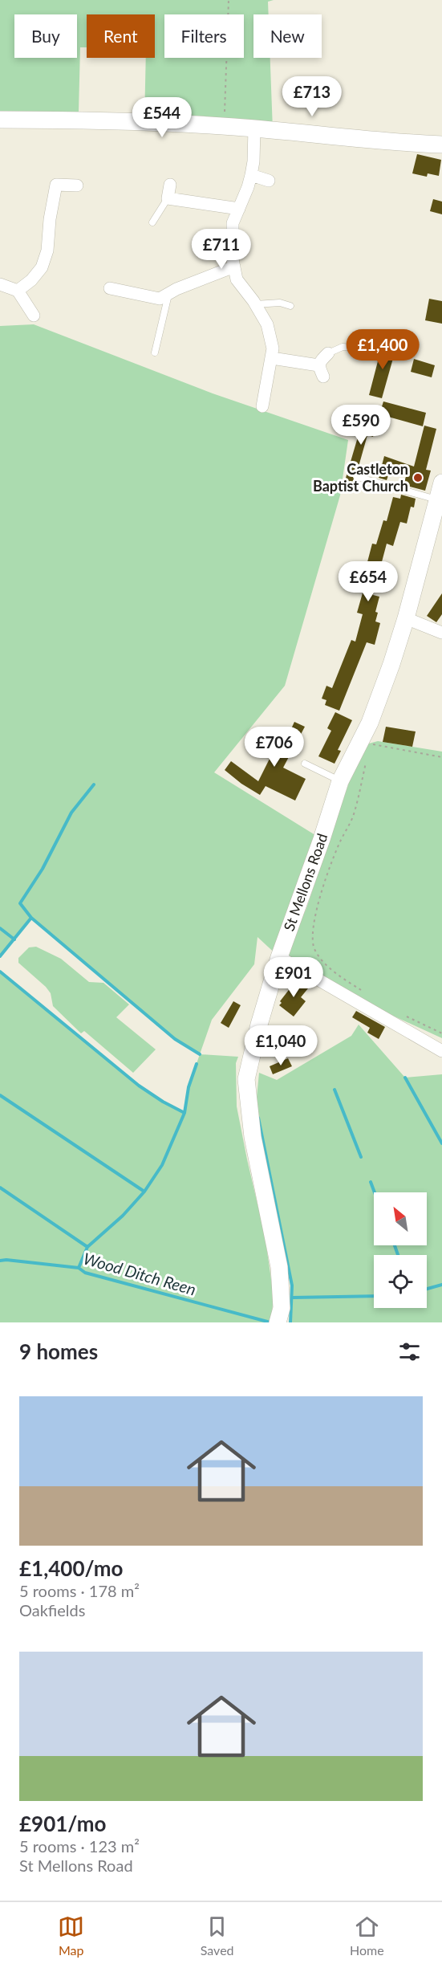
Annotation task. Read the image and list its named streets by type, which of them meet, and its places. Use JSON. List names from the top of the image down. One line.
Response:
{"streets":{"street":["St Mellons Road"]},"water":["Wood Ditch Reen"],"places":["Castleton Baptist Church"],"north":"top left","page":{"chip":["Buy","Rent","Filters","New"],"price":["£713","£544","£711","£1,400","£590","£654","£706","£901","£1,040"],"heading":"9 homes","list":[{"name":"£1,400/mo","note":"5 rooms · 178 m² · Oakfields"},{"name":"£901/mo","note":"5 rooms · 123 m² · St Mellons Road"}],"tabs":["Map","Saved","Home"]}}
